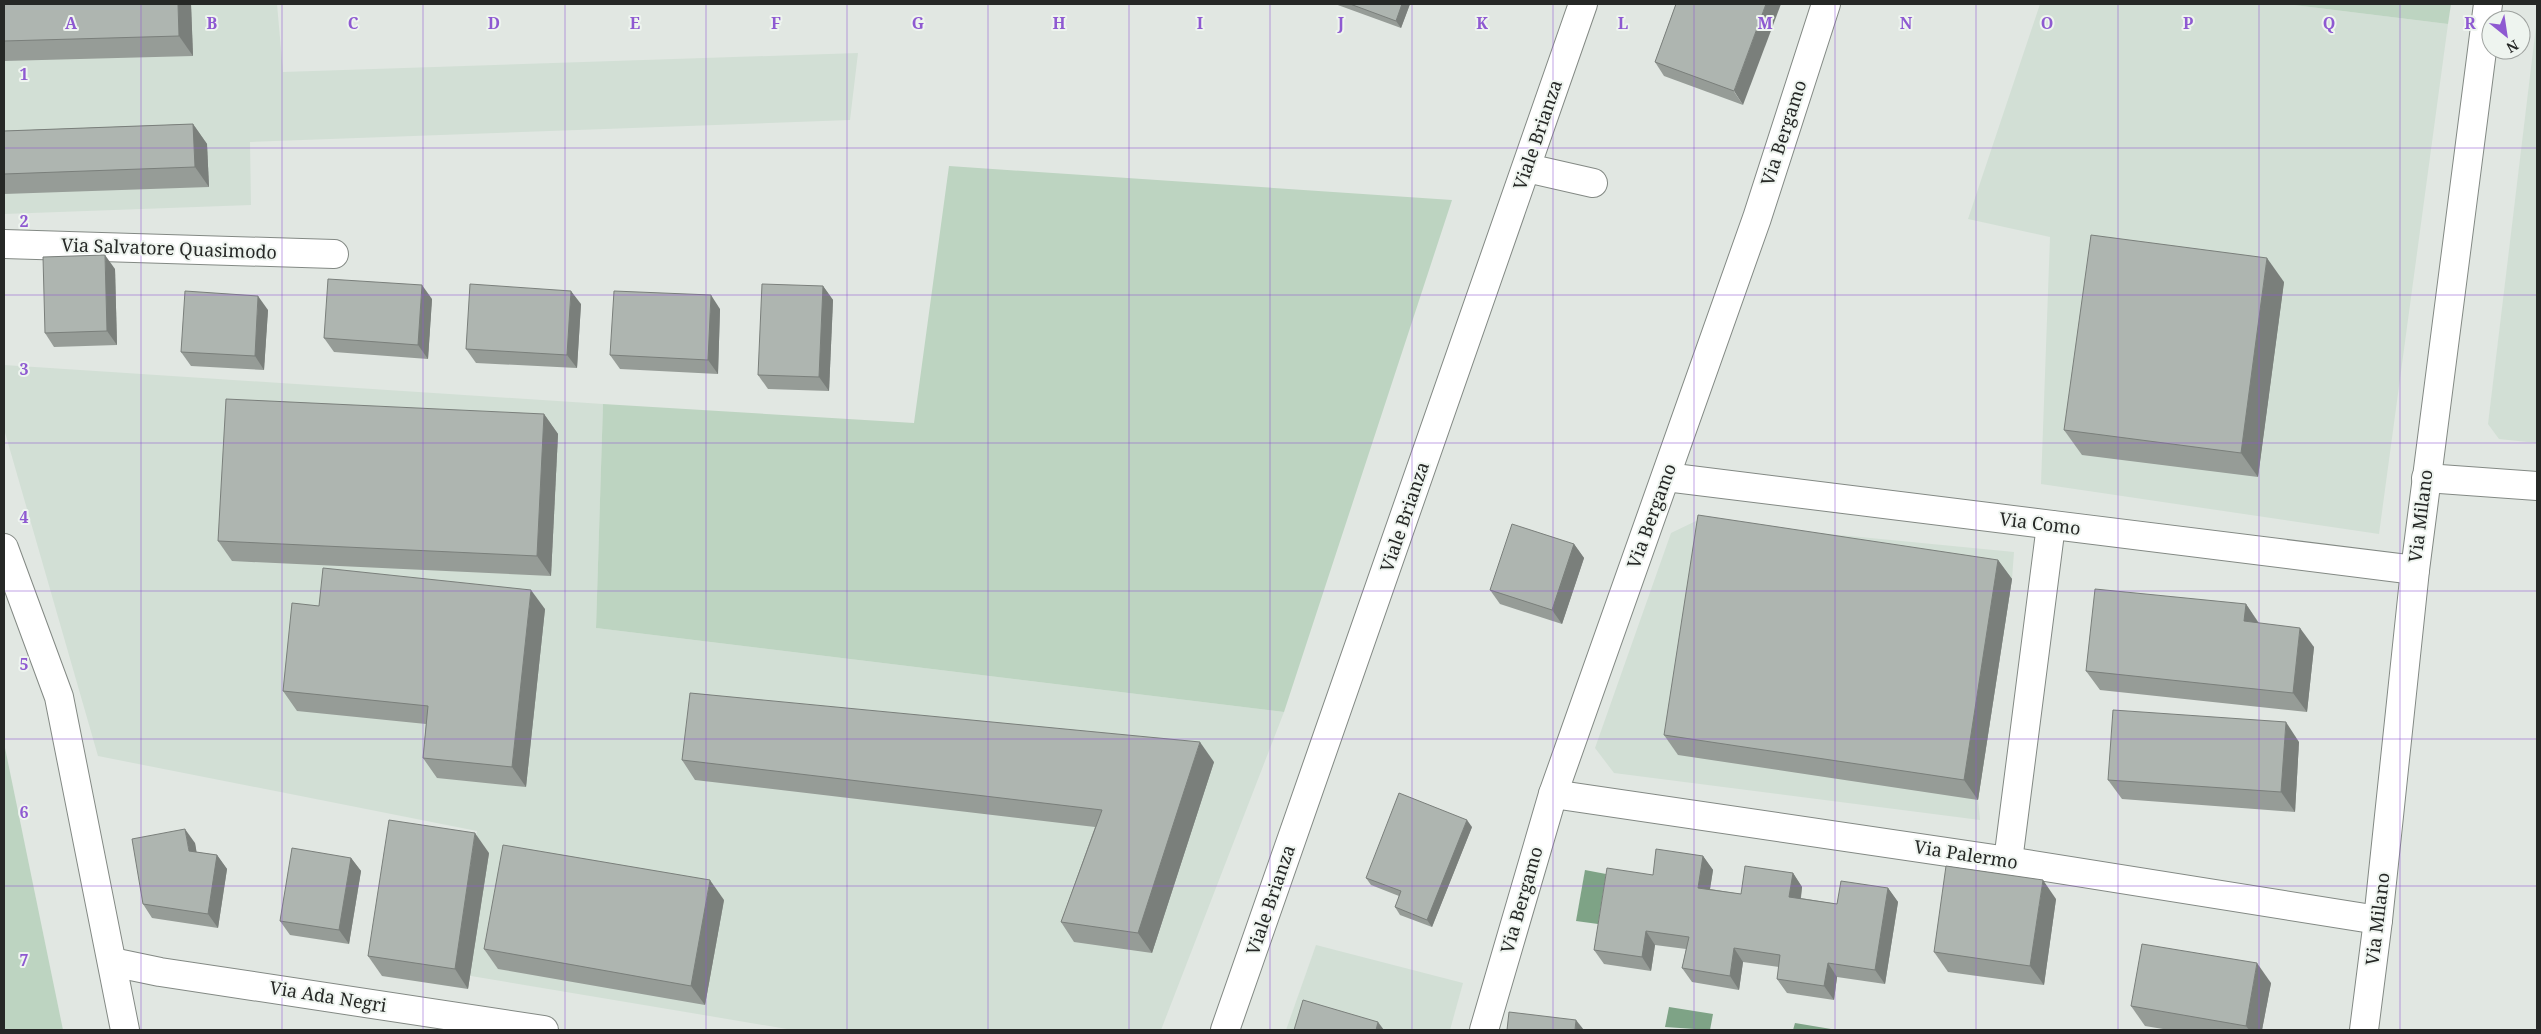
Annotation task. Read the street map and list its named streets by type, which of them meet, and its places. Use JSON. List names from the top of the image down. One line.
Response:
{"streets":{"street":["Via Bergamo","Viale Brianza","Via Salvatore Quasimodo","Via Milano","Via Como","Via Palermo","Via Ada Negri"]},"crossings":[["Via Bergamo","Via Como"],["Via Bergamo","Via Palermo"],["Via Milano","Via Como"],["Via Milano","Via Palermo"]],"north":"bottom right","grid":{"columns":["A","B","C","D","E","F","G","H","I","J","K","L","M","N","O","P","Q","R"],"rows":["1","2","3","4","5","6","7"]}}
